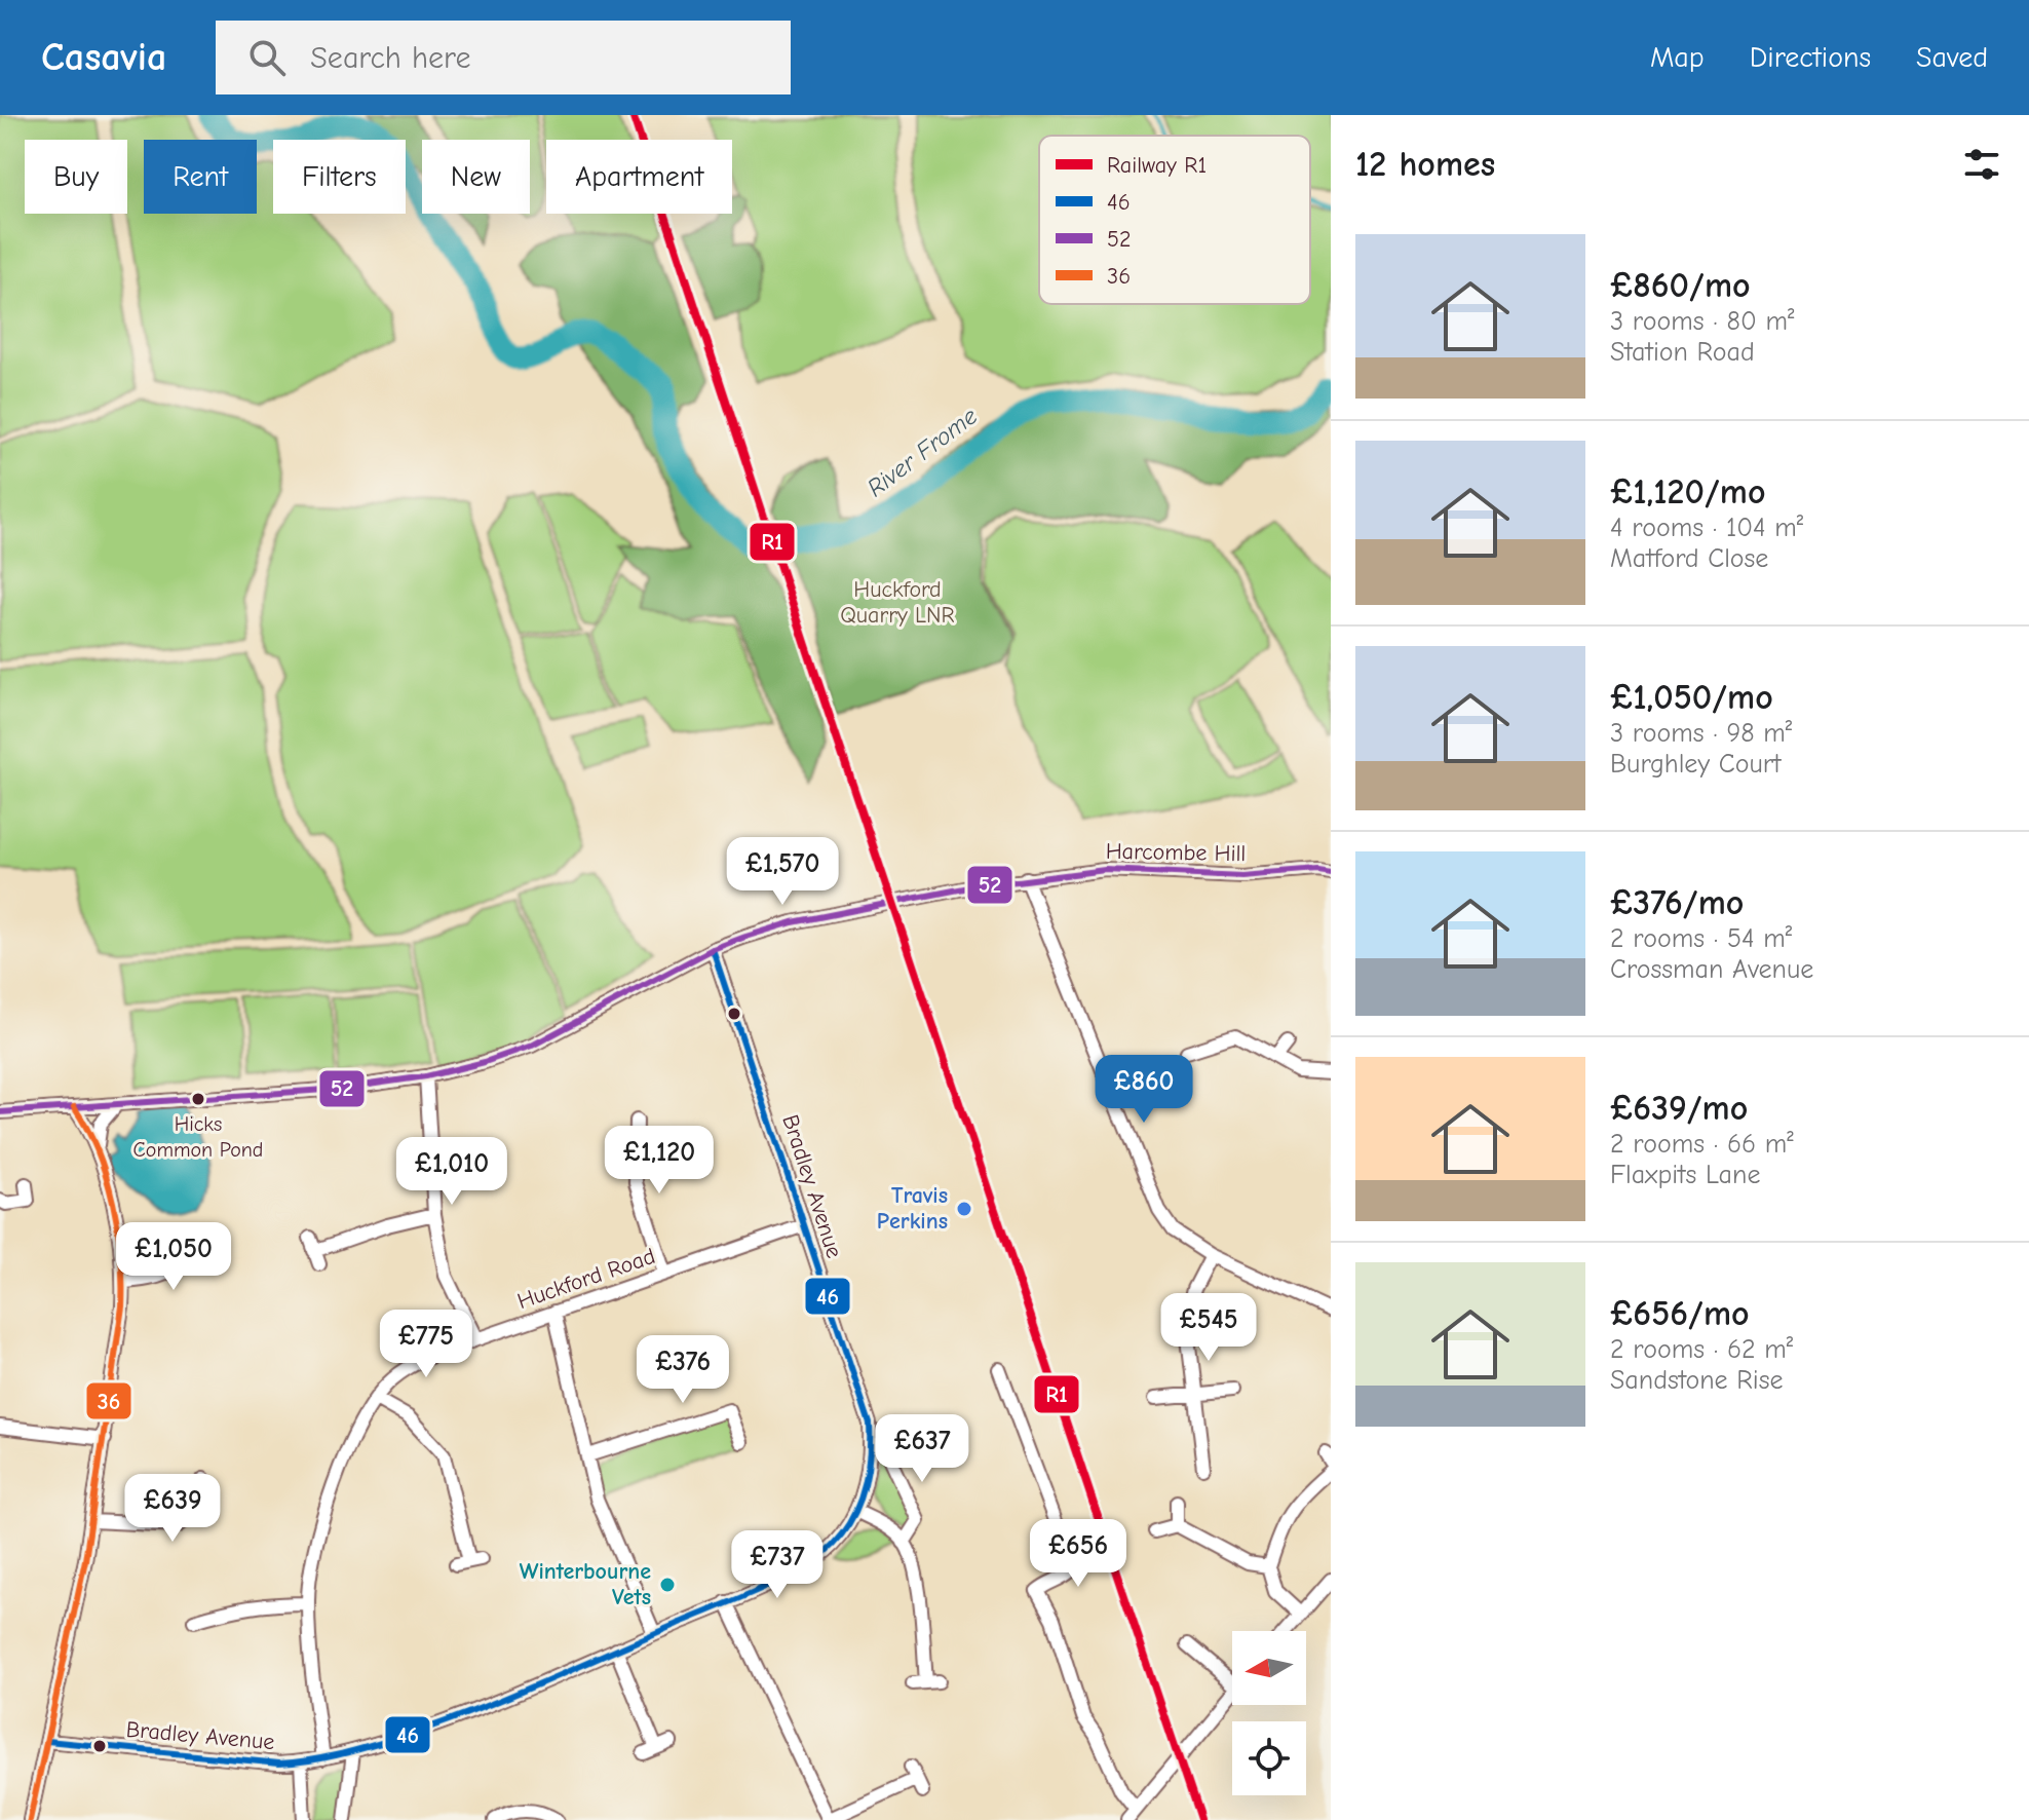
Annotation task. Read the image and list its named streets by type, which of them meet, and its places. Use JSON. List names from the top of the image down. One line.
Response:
{"streets":{"street":["Harcombe Hill","Bradley Avenue","Huckford Road"]},"crossings":[["Harcombe Hill","Bradley Avenue"],["Bradley Avenue","Huckford Road"]],"water":["River Frome"],"parks":["Huckford Quarry LNR"],"places":["Hicks Common Pond","Travis Perkins","Winterbourne Vets"],"lines":["rail line R1","transit line 52","transit line 46","transit line 36"],"legend":["Railway R1","46","52","36"],"north":"left","page":{"header":"Casavia","search":"Search here","nav":["Map","Directions","Saved"],"heading":"12 homes","chip":["Buy","Rent","Filters","New","Apartment"],"list":[{"name":"£860/mo","note":"3 rooms · 80 m² · Station Road"},{"name":"£1,120/mo","note":"4 rooms · 104 m² · Matford Close"},{"name":"£1,050/mo","note":"3 rooms · 98 m² · Burghley Court"},{"name":"£376/mo","note":"2 rooms · 54 m² · Crossman Avenue"},{"name":"£639/mo","note":"2 rooms · 66 m² · Flaxpits Lane"},{"name":"£656/mo","note":"2 rooms · 62 m² · Sandstone Rise"}],"price":["£1,570","£860","£1,120","£1,010","£1,050","£545","£775","£376","£637","£639","£656","£737"]}}
